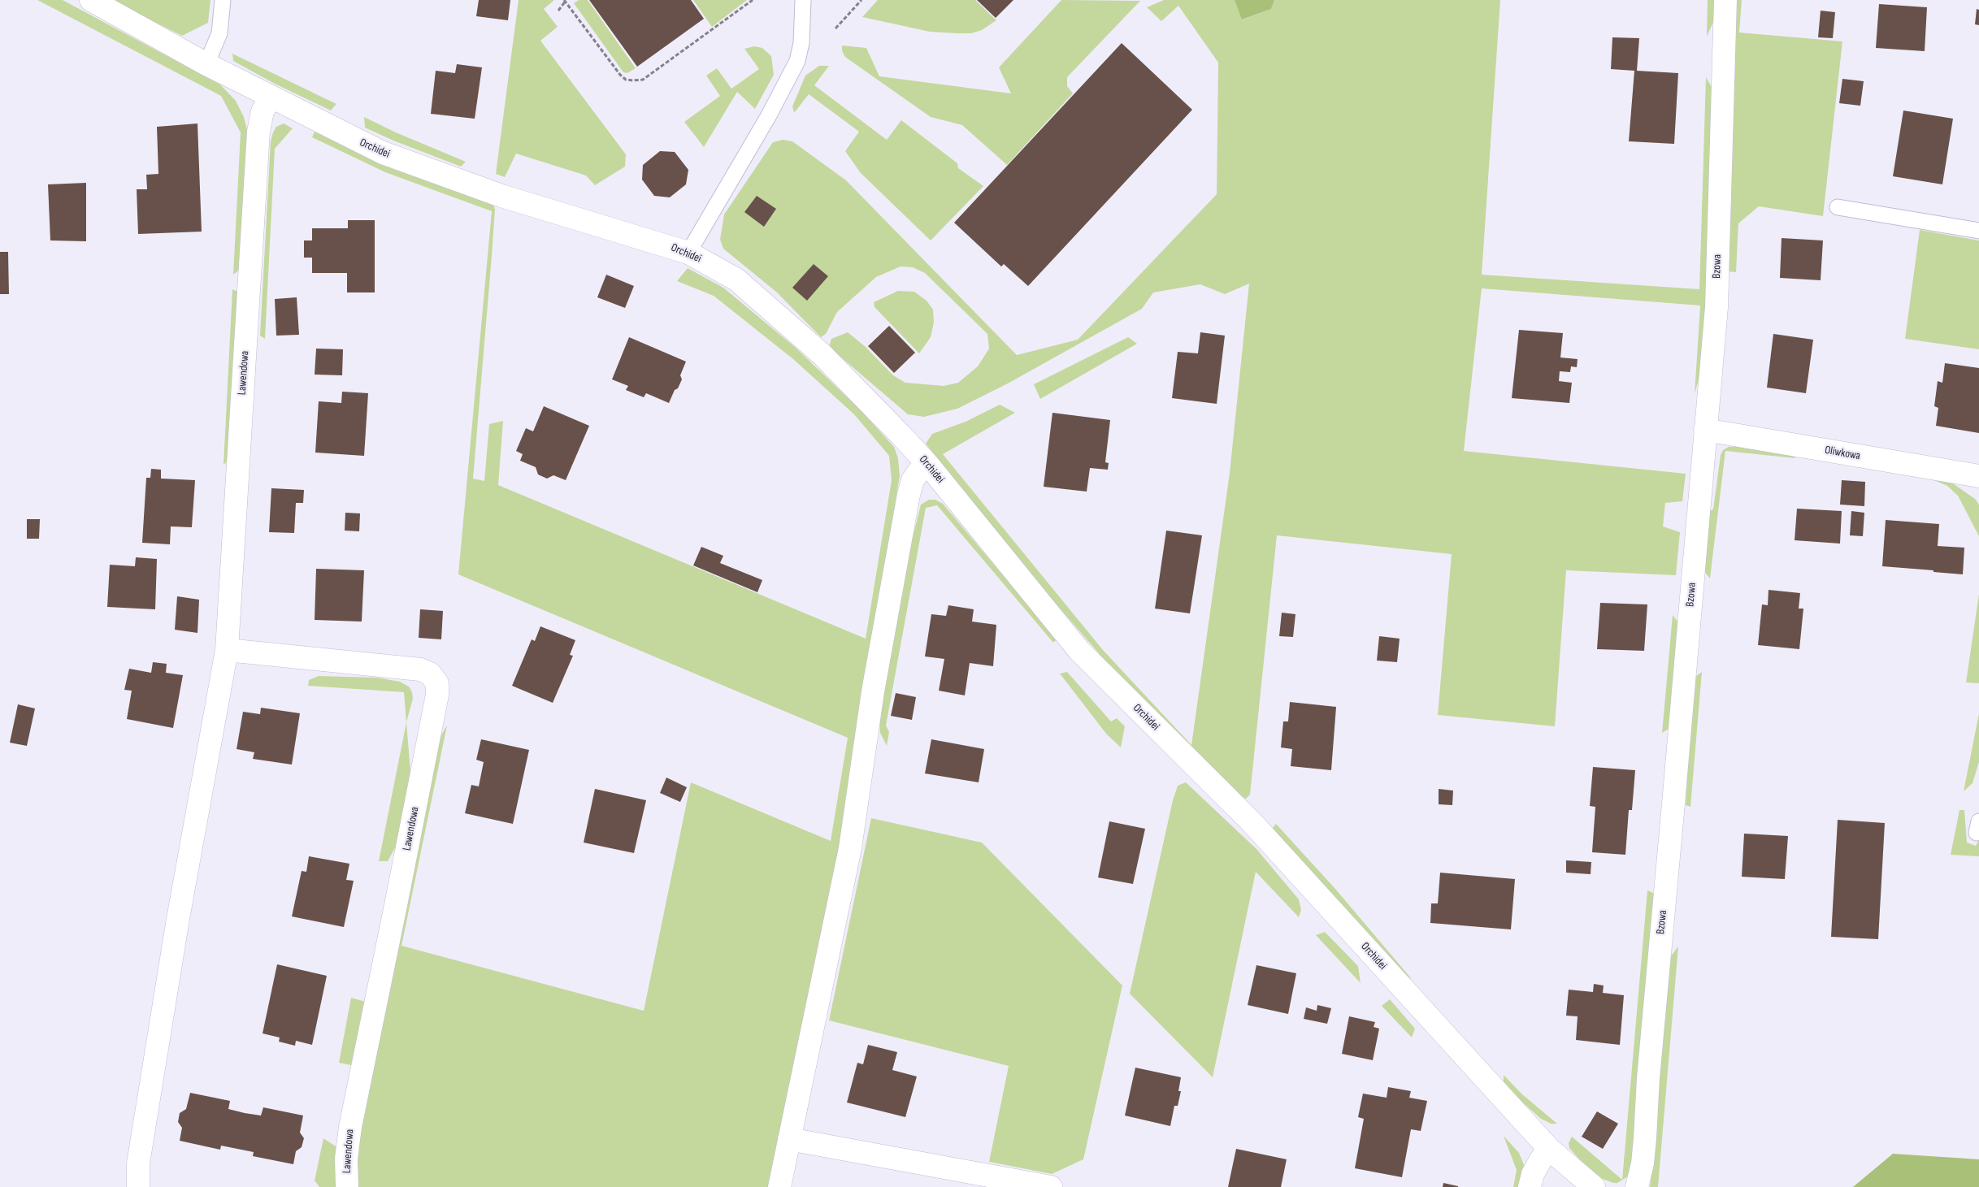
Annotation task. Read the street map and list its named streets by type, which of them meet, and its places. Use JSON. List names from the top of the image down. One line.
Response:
{"streets":{"street":["Orchidei","Bzowa","Lawendowa","Oliwkowa"]},"crossings":[["Orchidei","Lawendowa"],["Bzowa","Oliwkowa"]]}
